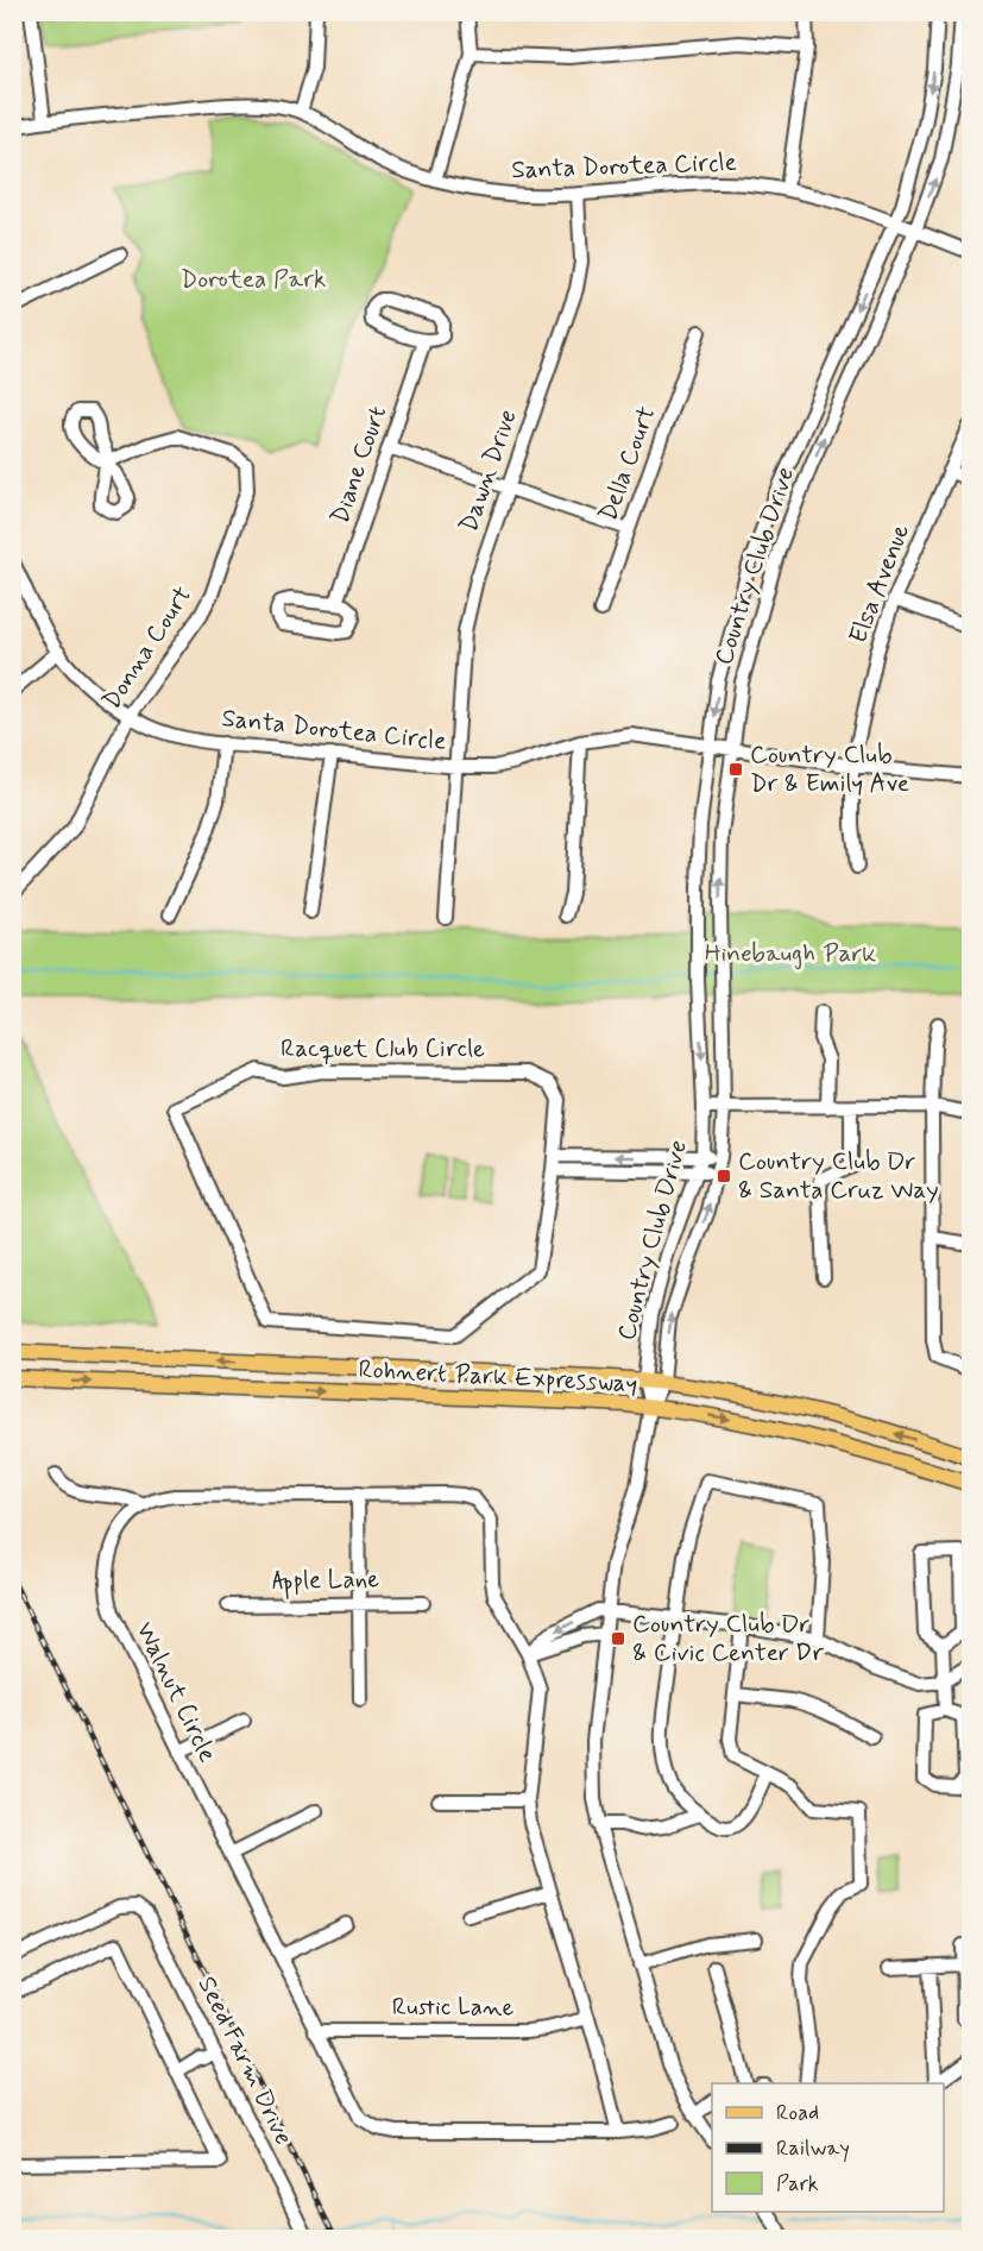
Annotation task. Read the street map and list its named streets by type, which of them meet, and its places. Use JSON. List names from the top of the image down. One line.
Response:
{"streets":{"main road":["Rohnert Park Expressway"],"street":["Santa Dorotea Circle","Della Court","Diane Court","Dawn Drive","Country Club Drive","Elsa Avenue","Donna Court","Racquet Club Circle","Apple Lane","Walnut Circle","Rustic Lane","Seed Farm Drive"]},"crossings":[["Santa Dorotea Circle","Dawn Drive"],["Santa Dorotea Circle","Country Club Drive"],["Santa Dorotea Circle","Elsa Avenue"],["Santa Dorotea Circle","Donna Court"],["Country Club Drive","Rohnert Park Expressway"],["Walnut Circle","Rustic Lane"]],"parks":["Dorotea Park","Hinebaugh Park"],"places":{"transit":["Country Club Dr & Emily Ave","Country Club Dr & Santa Cruz Way","Country Club Dr & Civic Center Dr"]},"legend":["Road","Railway","Park"]}
